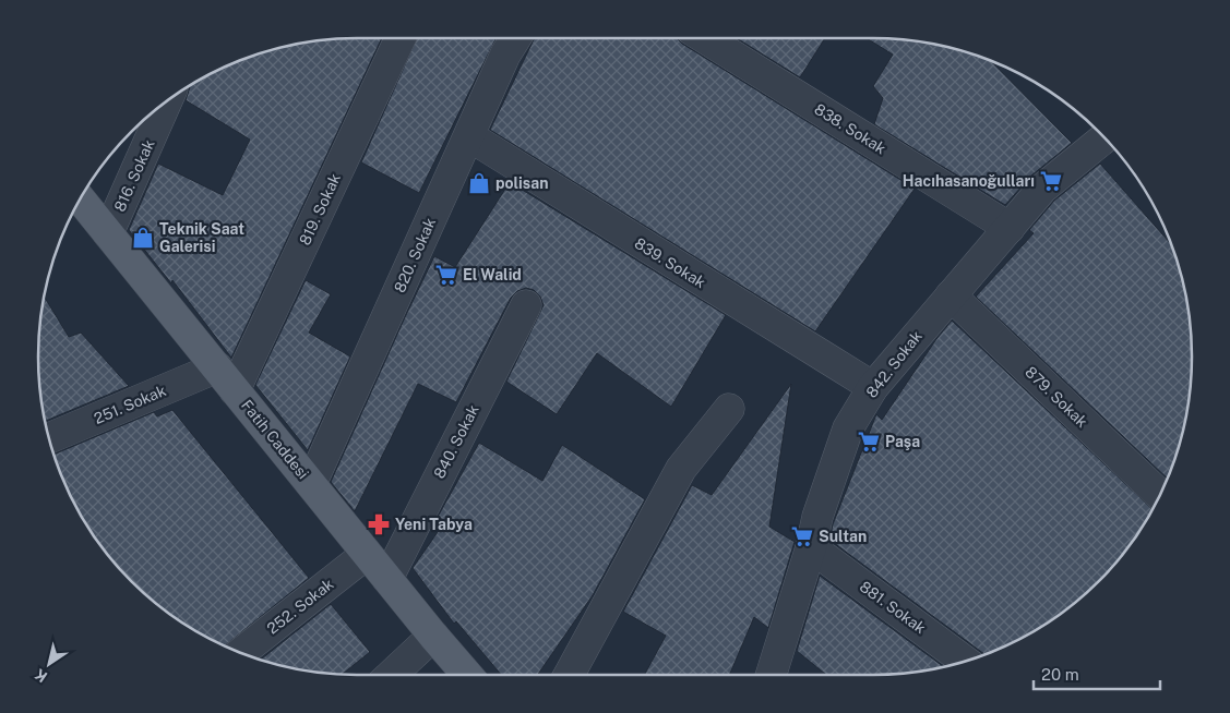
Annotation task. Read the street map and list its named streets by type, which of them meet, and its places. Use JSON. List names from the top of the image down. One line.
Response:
{"streets":{"main road":["Fatih Caddesi"],"street":["838. Sokak","816. Sokak","819. Sokak","820. Sokak","839. Sokak","842. Sokak","879. Sokak","251. Sokak","840. Sokak","252. Sokak","881. Sokak"]},"crossings":[["838. Sokak","842. Sokak"],["816. Sokak","Fatih Caddesi"],["819. Sokak","251. Sokak"],["819. Sokak","Fatih Caddesi"],["820. Sokak","839. Sokak"],["820. Sokak","Fatih Caddesi"],["839. Sokak","842. Sokak"],["842. Sokak","879. Sokak"],["842. Sokak","881. Sokak"],["251. Sokak","Fatih Caddesi"],["Fatih Caddesi","840. Sokak"],["Fatih Caddesi","252. Sokak"]],"places":{"supermarket":["Hacıhasanoğulları","El Walid","Paşa","Sultan"],"shop":["polisan","Teknik Saat Galerisi"],"pharmacy":["Yeni Tabya"]},"scale_bar":"20 m","north":"bottom left"}
